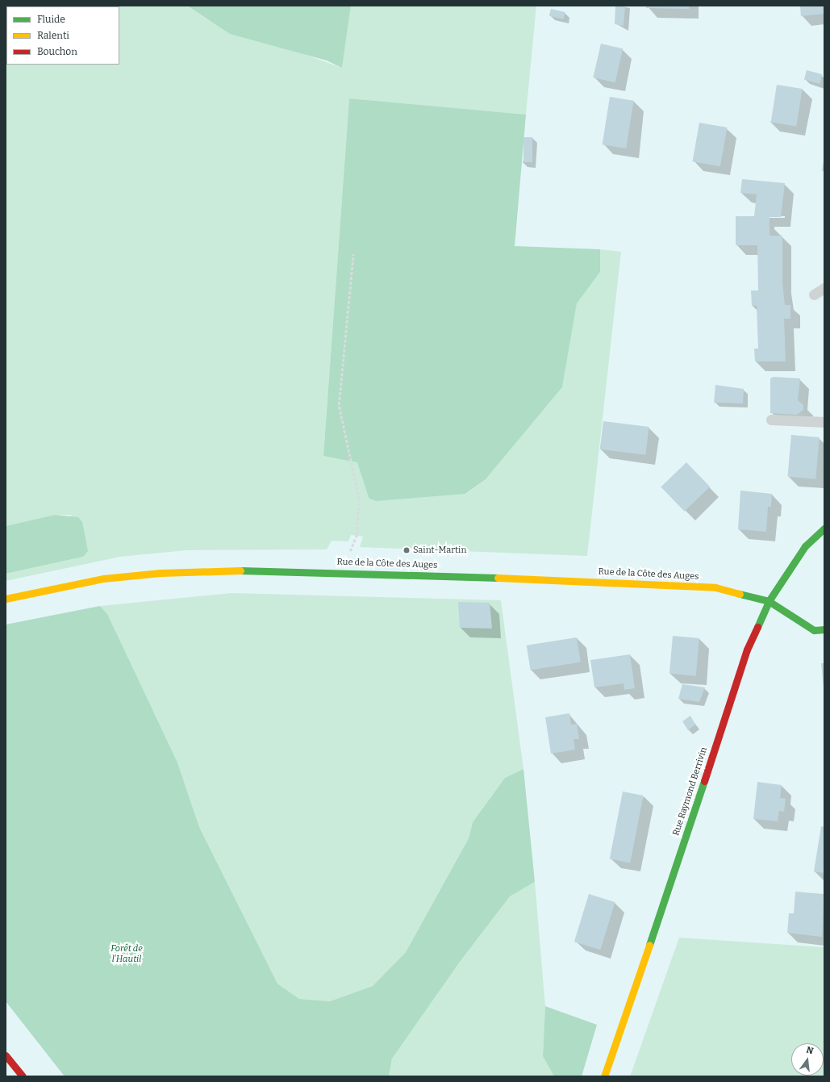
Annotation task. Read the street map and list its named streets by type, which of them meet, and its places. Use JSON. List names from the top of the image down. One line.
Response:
{"streets":{"street":["Rue de la Côte des Auges","Rue Raymond Berrivin"]},"crossings":[["Rue de la Côte des Auges","Rue Raymond Berrivin"]],"parks":["Forêt de l'Hautil"],"places":["Saint-Martin"],"legend":["Fluide","Ralenti","Bouchon"],"north":"top"}
